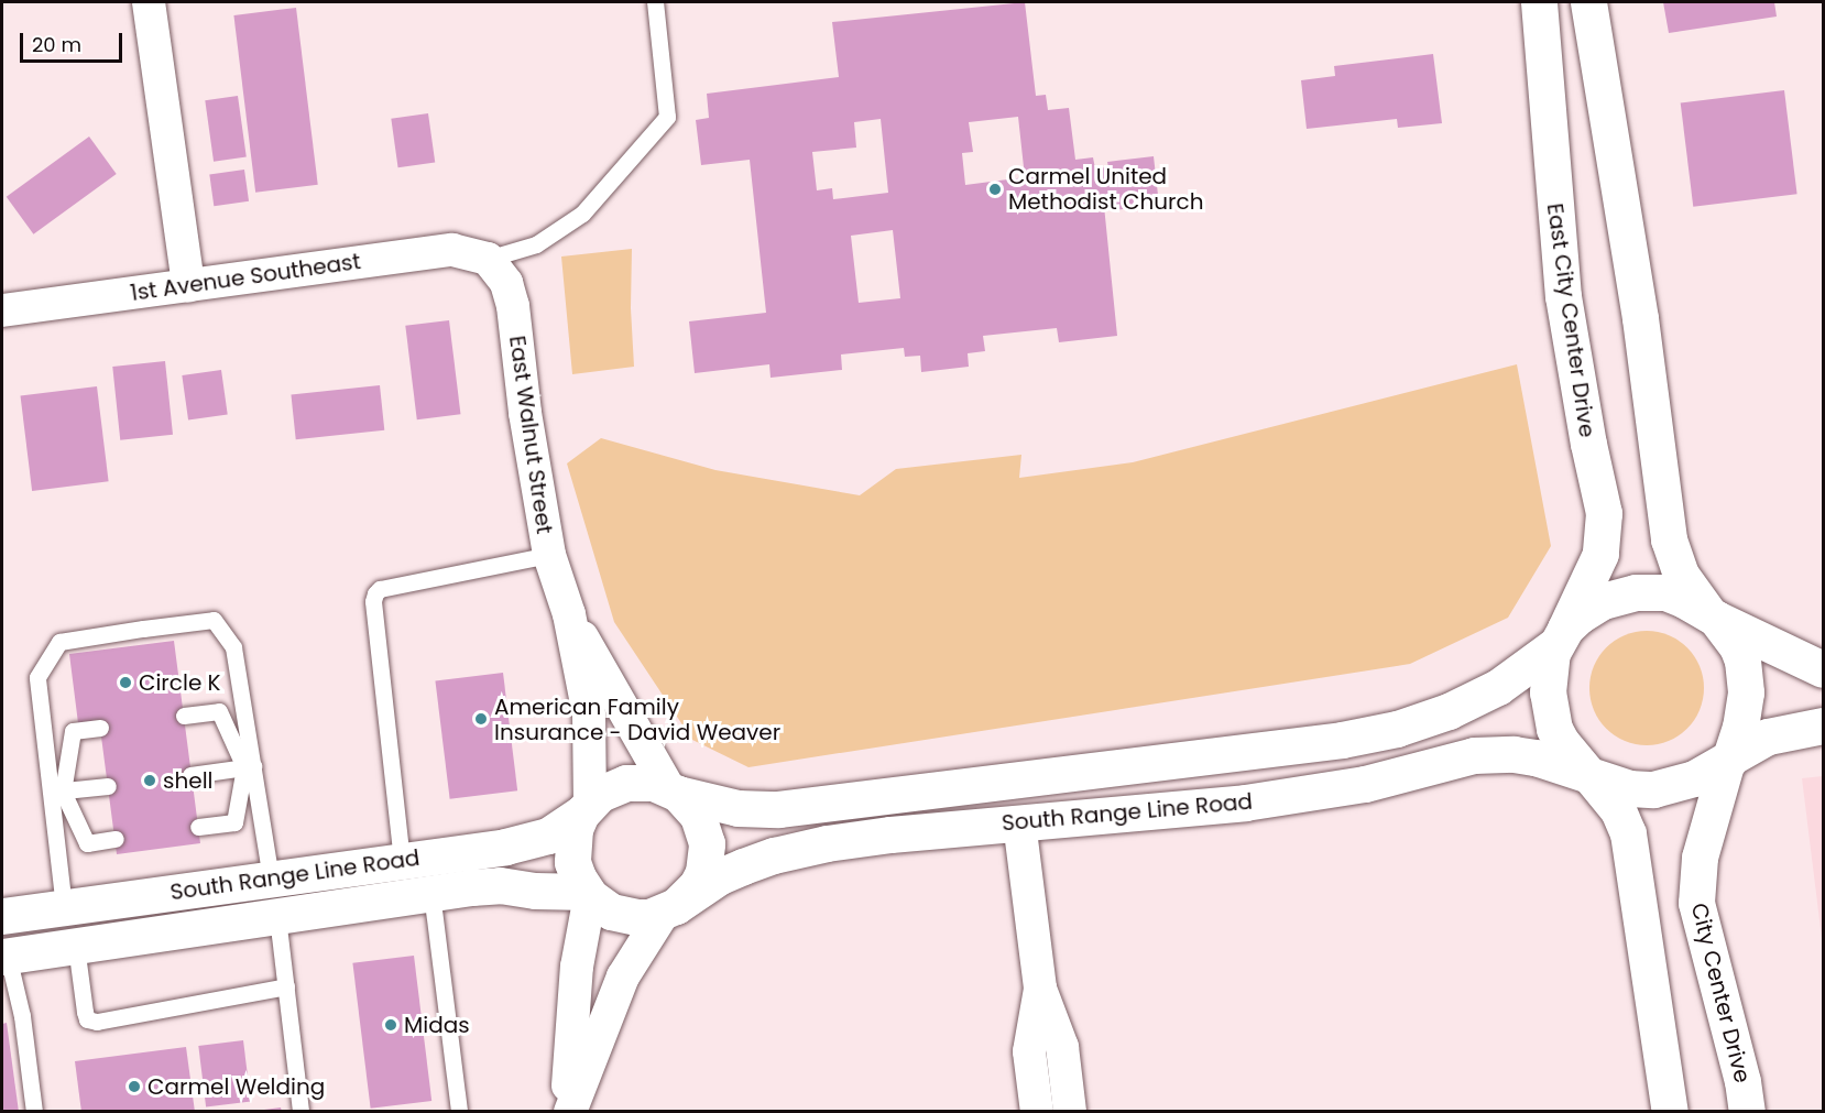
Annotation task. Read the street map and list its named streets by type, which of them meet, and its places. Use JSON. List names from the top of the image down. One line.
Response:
{"streets":{"main road":["East City Center Drive","South Range Line Road","City Center Drive"],"street":["1st Avenue Southeast","East Walnut Street"]},"crossings":[["1st Avenue Southeast","East Walnut Street"],["East City Center Drive","South Range Line Road"],["East City Center Drive","City Center Drive"],["East Walnut Street","South Range Line Road"],["South Range Line Road","City Center Drive"]],"places":["Carmel United Methodist Church","Circle K","American Family Insurance - David Weaver","shell","Midas","Carmel Welding"],"scale_bar":"20 m"}
